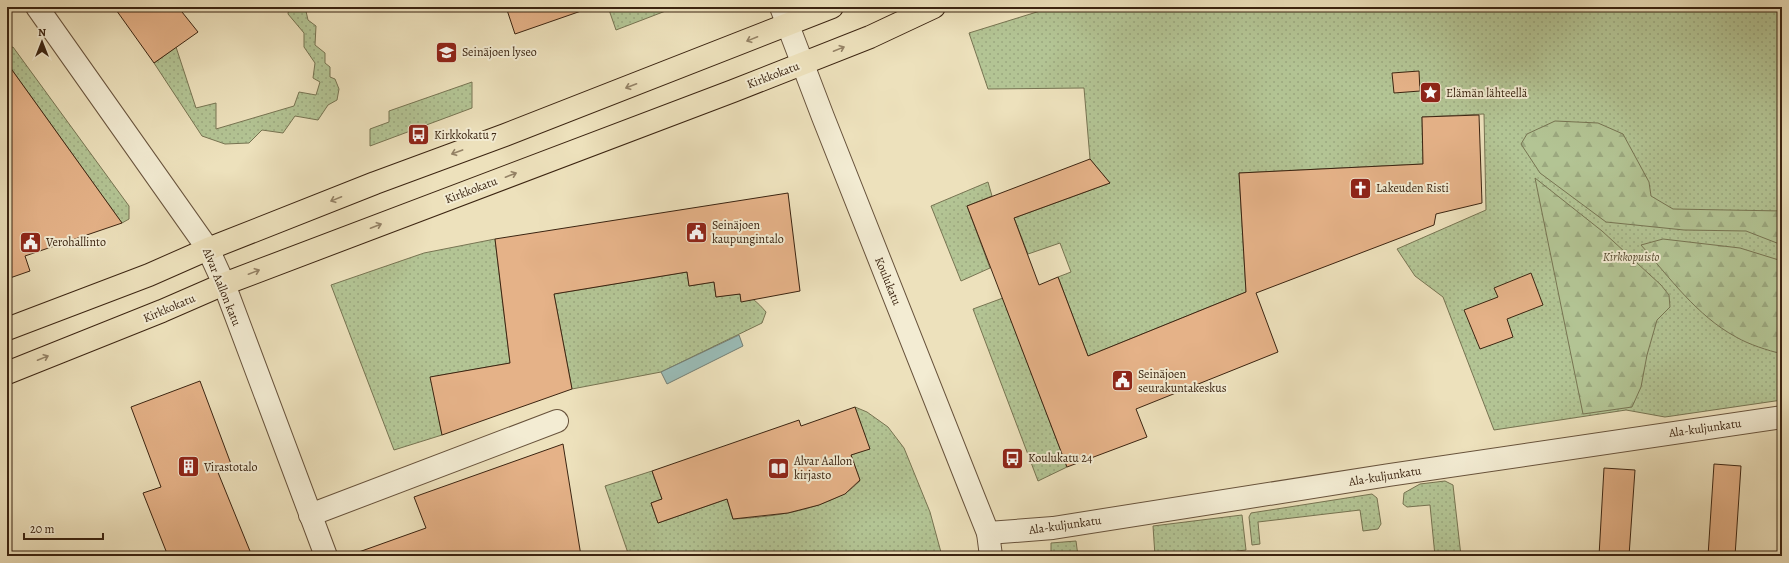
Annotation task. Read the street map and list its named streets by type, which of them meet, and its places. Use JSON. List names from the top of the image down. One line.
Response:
{"streets":{"main road":["Kirkkokatu"],"street":["Koulukatu","Alvar Aallon katu","Ala-kuljunkatu"]},"crossings":[["Kirkkokatu","Koulukatu"],["Kirkkokatu","Alvar Aallon katu"],["Koulukatu","Ala-kuljunkatu"]],"parks":["Kirkkopuisto"],"places":{"school or university":["Seinäjoen lyseo"],"place":["Elämän lähteellä"],"bus stop":["Kirkkokatu 7","Koulukatu 24"],"church":["Lakeuden Risti"],"public building":["Seinäjoen kaupungintalo","Verohallinto","Seinäjoen seurakuntakeskus"],"building":["Virastotalo"],"library":["Alvar Aallon kirjasto"]},"scale_bar":"20 m","north":"top"}
